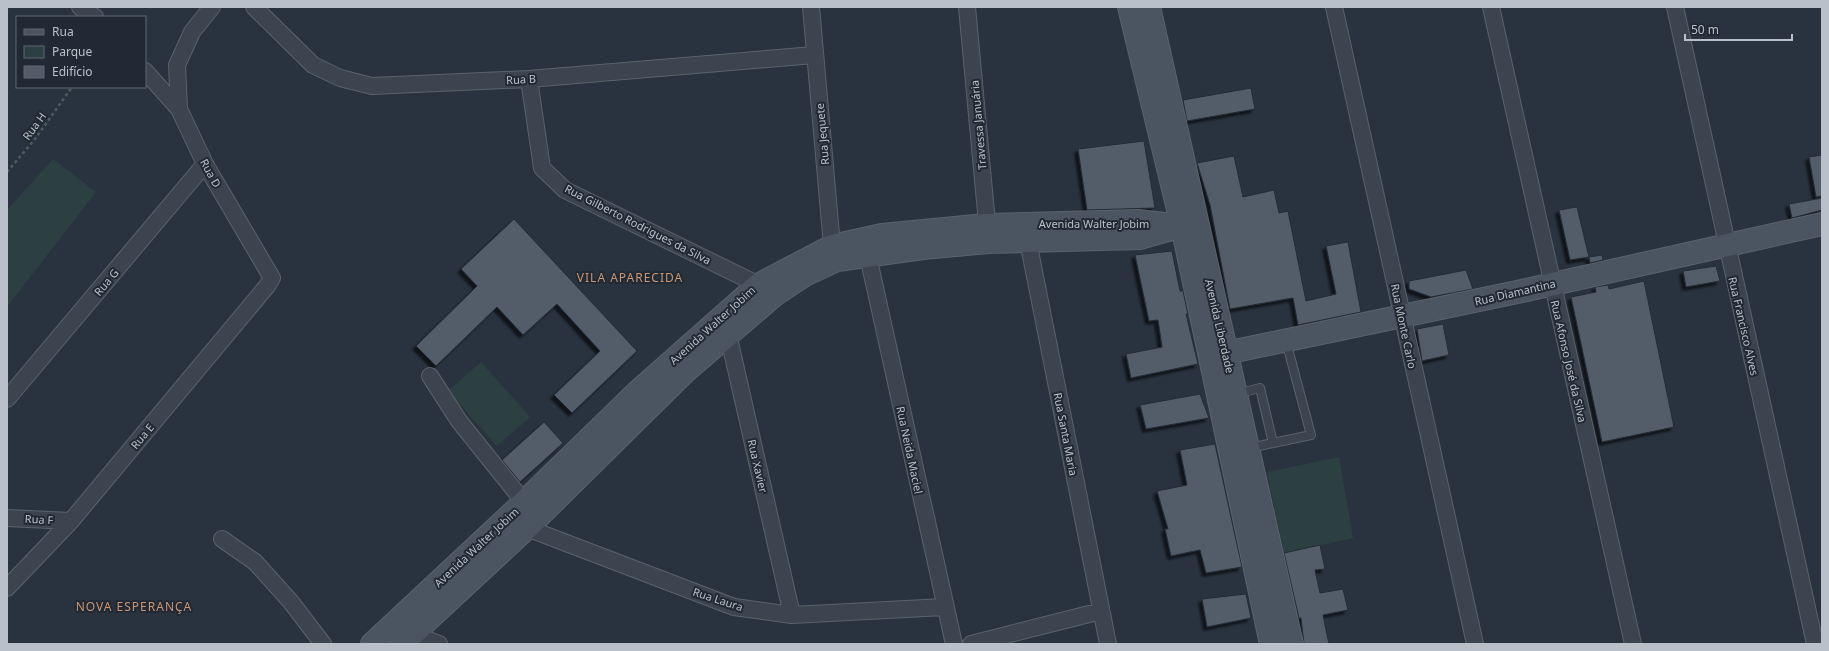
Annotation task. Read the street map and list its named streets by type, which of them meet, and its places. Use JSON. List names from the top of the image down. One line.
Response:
{"streets":{"main road":["Avenida Walter Jobim","Rua Diamantina","Avenida Liberdade"],"street":["Rua B","Travessa Januária","Rua Jequete","Rua D","Rua Gilberto Rodrigues da Silva","Rua G","Rua Monte Carlo","Rua Francisco Alves","Rua Afonso José da Silva","Rua Santa Maria","Rua E","Rua Neida Maciel","Rua Xavier","Rua F","Rua Laura"],"path":["Rua H"]},"crossings":[["Rua B","Rua Jequete"],["Rua B","Rua Gilberto Rodrigues da Silva"],["Travessa Januária","Avenida Walter Jobim"],["Rua Jequete","Avenida Walter Jobim"],["Rua D","Rua G"],["Rua D","Rua E"],["Avenida Walter Jobim","Rua Gilberto Rodrigues da Silva"],["Avenida Walter Jobim","Avenida Liberdade"],["Avenida Walter Jobim","Rua Santa Maria"],["Avenida Walter Jobim","Rua Neida Maciel"],["Avenida Walter Jobim","Rua Xavier"],["Avenida Walter Jobim","Rua Laura"],["Rua Diamantina","Avenida Liberdade"],["Rua Diamantina","Rua Monte Carlo"],["Rua Diamantina","Rua Francisco Alves"],["Rua Diamantina","Rua Afonso José da Silva"],["Rua E","Rua F"],["Rua Neida Maciel","Rua Laura"],["Rua Xavier","Rua Laura"]],"districts":["VILA APARECIDA","NOVA ESPERANÇA"],"legend":["Rua","Parque","Edifício"],"scale_bar":"50 m"}
